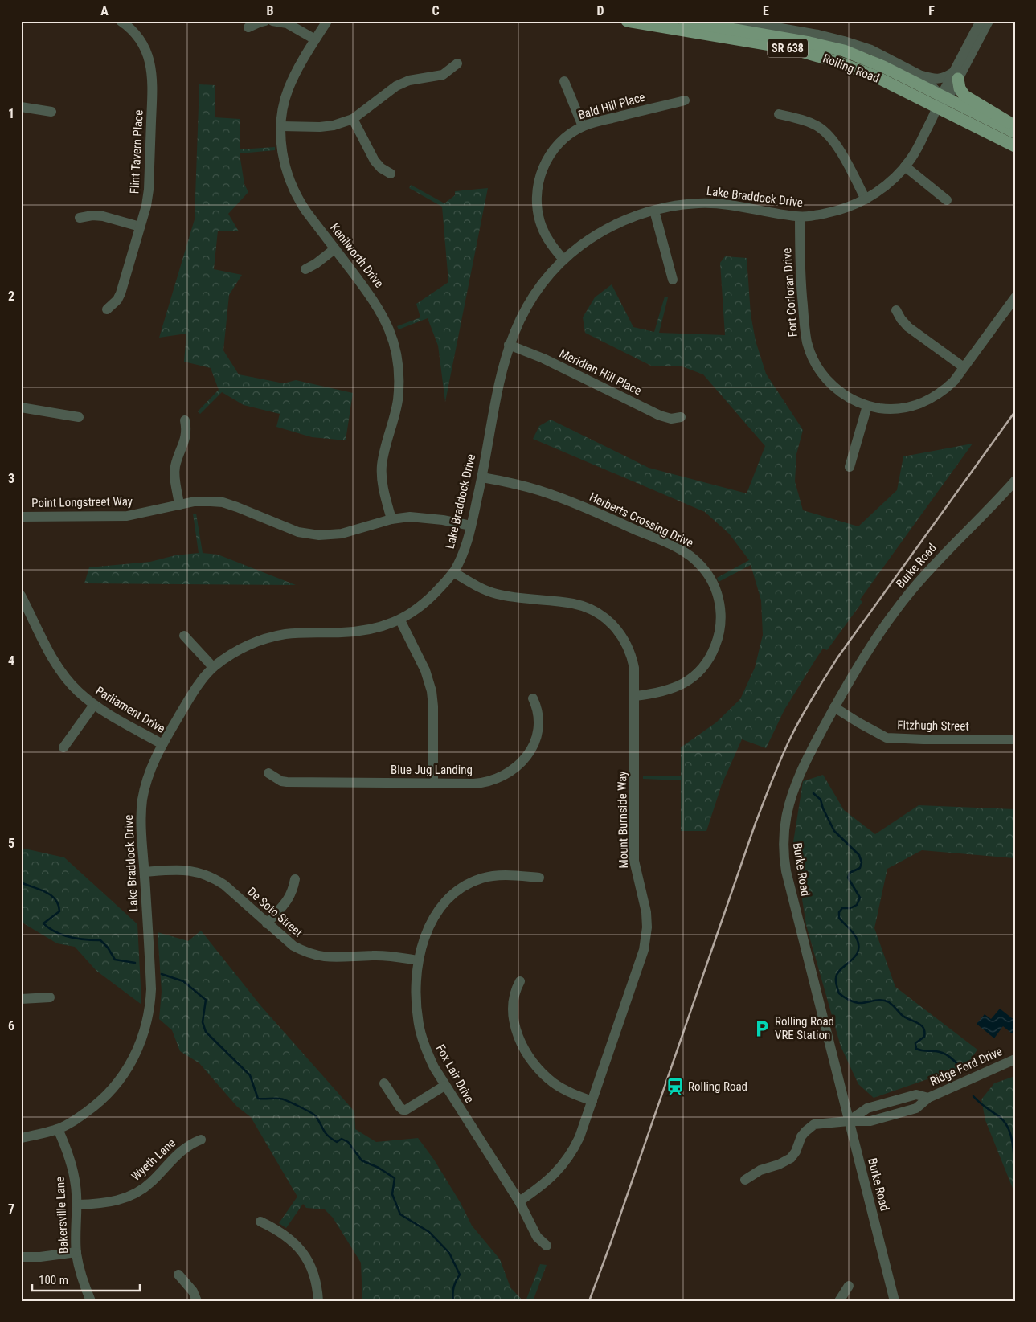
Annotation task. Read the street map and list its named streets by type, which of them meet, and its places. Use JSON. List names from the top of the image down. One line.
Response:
{"streets":{"main road":["SR 638","Rolling Road"],"street":["Bald Hill Place","Flint Tavern Place","Lake Braddock Drive","Kenilworth Drive","Fort Corloran Drive","Meridian Hill Place","Point Longstreet Way","Herberts Crossing Drive","Burke Road","Parliament Drive","Fitzhugh Street","Blue Jug Landing","Mount Burnside Way","De Soto Street","Ridge Ford Drive","Fox Lair Drive","Wyeth Lane","Bakersville Lane"]},"crossings":[["Rolling Road","Lake Braddock Drive"],["Bald Hill Place","Lake Braddock Drive"],["Lake Braddock Drive","Fort Corloran Drive"],["Lake Braddock Drive","Meridian Hill Place"],["Lake Braddock Drive","Point Longstreet Way"],["Lake Braddock Drive","Herberts Crossing Drive"],["Lake Braddock Drive","Parliament Drive"],["Lake Braddock Drive","Mount Burnside Way"],["Lake Braddock Drive","De Soto Street"],["Lake Braddock Drive","Bakersville Lane"],["Kenilworth Drive","Point Longstreet Way"],["Herberts Crossing Drive","Mount Burnside Way"],["Burke Road","Fitzhugh Street"],["Burke Road","Ridge Ford Drive"],["Mount Burnside Way","Fox Lair Drive"],["De Soto Street","Fox Lair Drive"],["Wyeth Lane","Bakersville Lane"]],"places":{"parking":["Rolling Road VRE Station"],"station":["Rolling Road"]},"scale_bar":"100 m","grid":{"columns":["A","B","C","D","E","F"],"rows":["1","2","3","4","5","6","7"]}}
